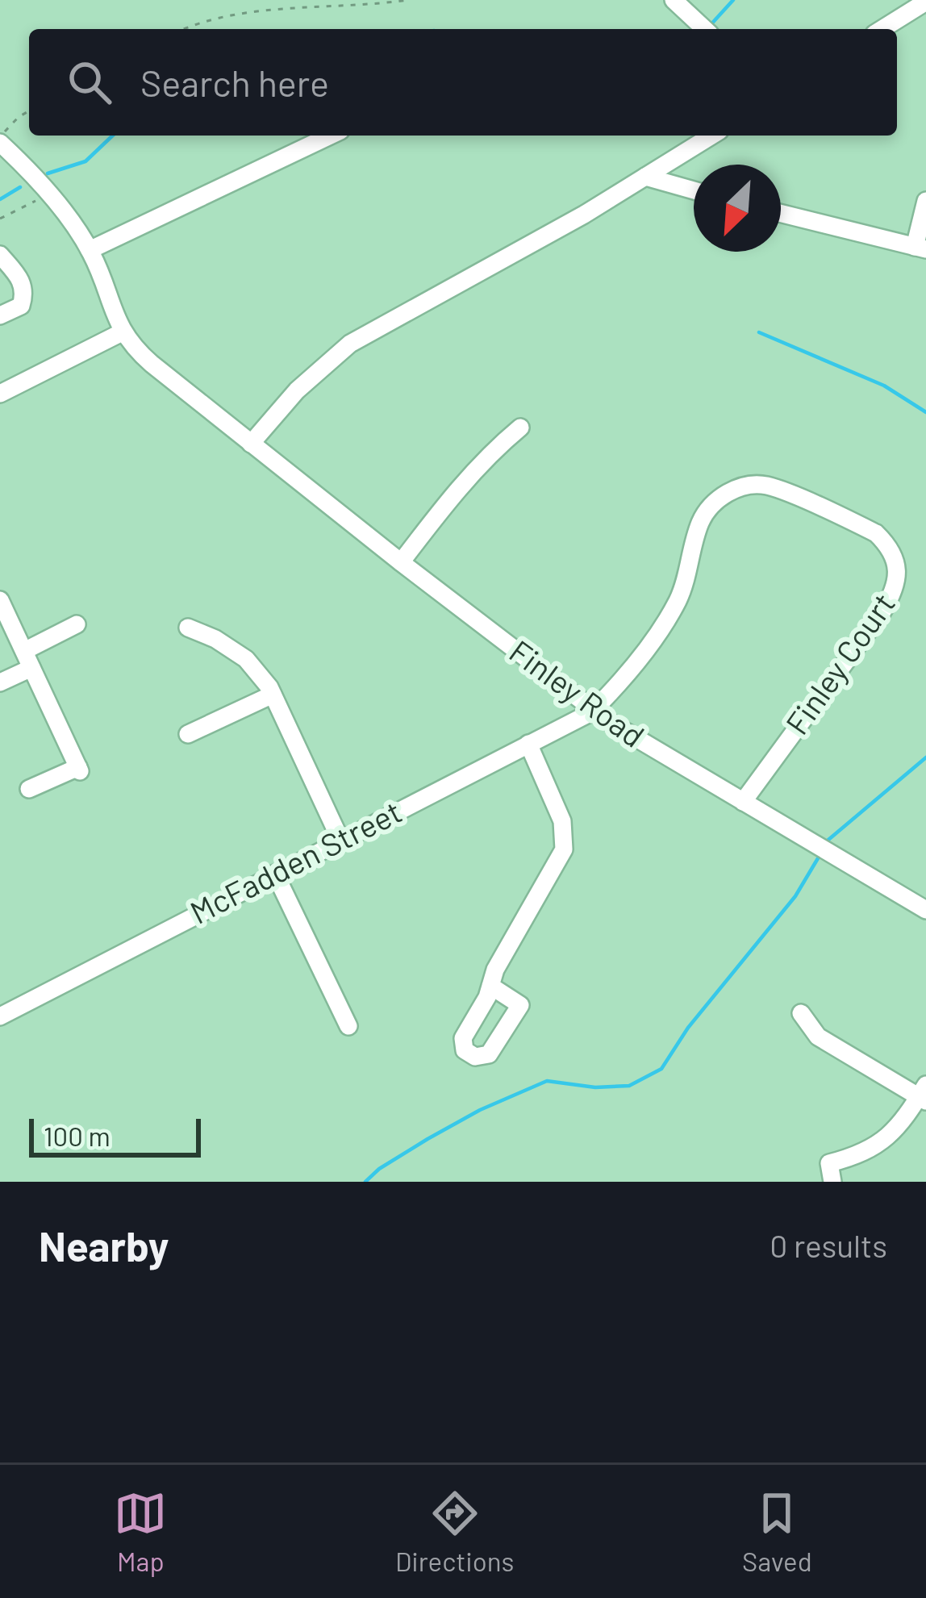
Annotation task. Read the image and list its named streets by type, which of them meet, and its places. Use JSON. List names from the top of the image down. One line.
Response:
{"streets":{"street":["Finley Court","Finley Road","McFadden Street"]},"crossings":[["Finley Court","Finley Road"],["Finley Court","McFadden Street"],["Finley Road","McFadden Street"]],"scale_bar":"100 m","north":"bottom left","page":{"search":"Search here","scale":"100 m","heading":["Nearby","0 results"],"nav":["Map","Directions","Saved"]}}
